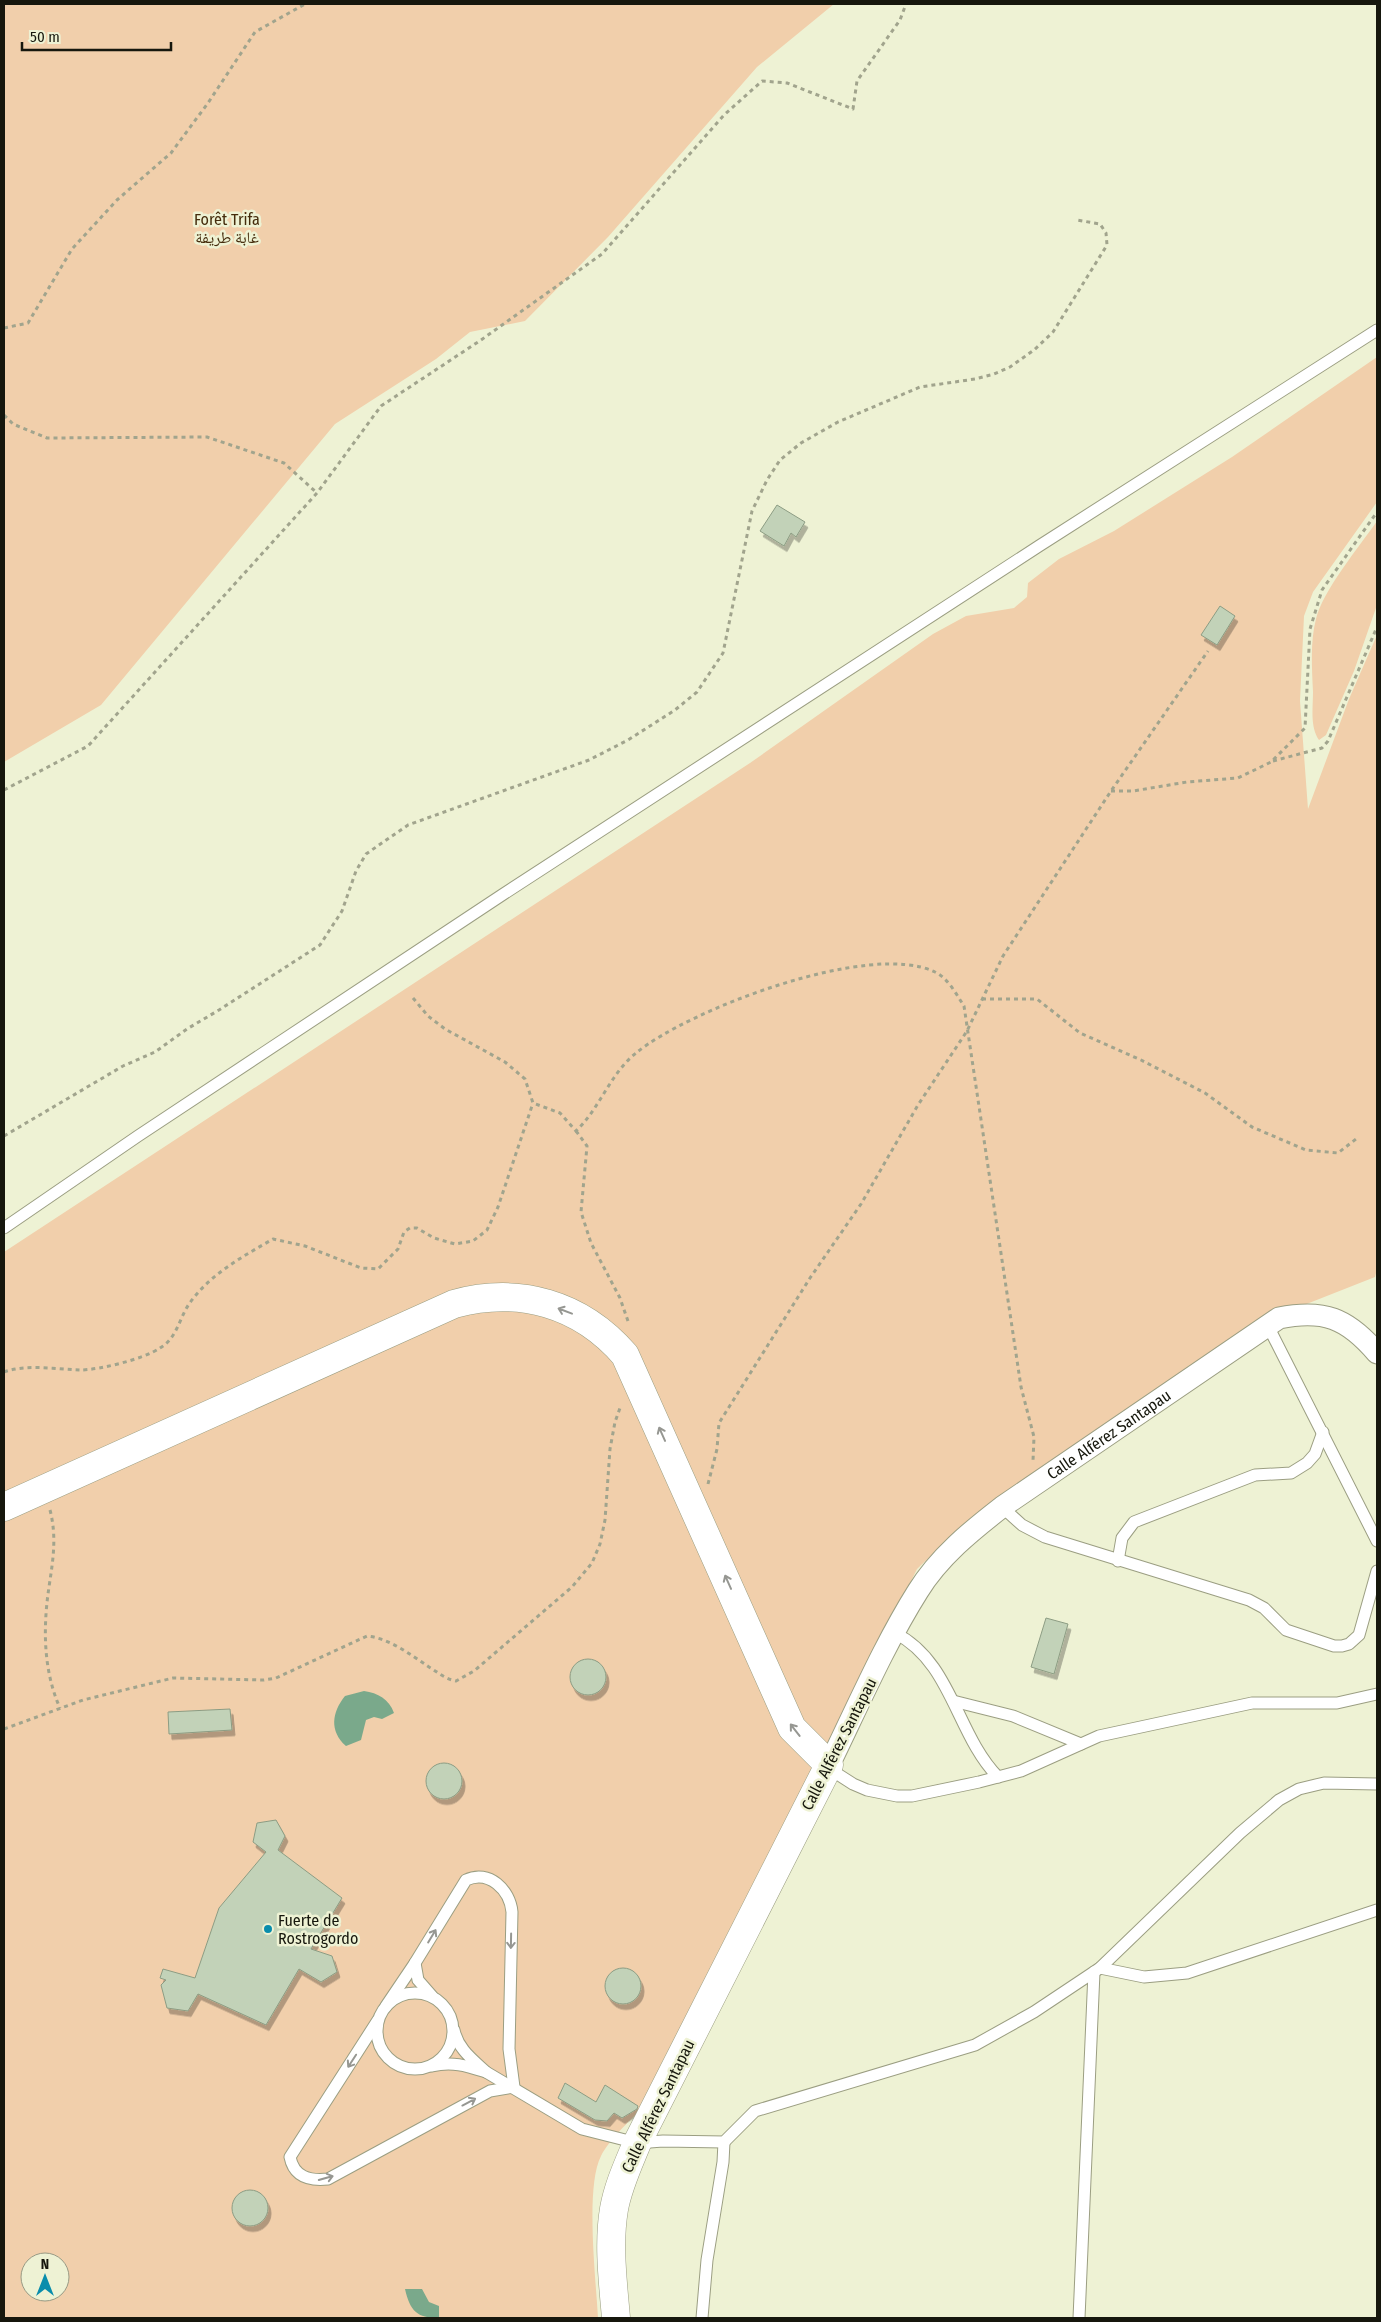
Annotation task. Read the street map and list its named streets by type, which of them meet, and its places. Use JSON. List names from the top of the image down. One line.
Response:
{"streets":{"street":["Calle Alférez Santapau"]},"parks":["Forêt Trifa غابة طريفة"],"places":["Fuerte de Rostrogordo"],"scale_bar":"50 m","north":"top"}
